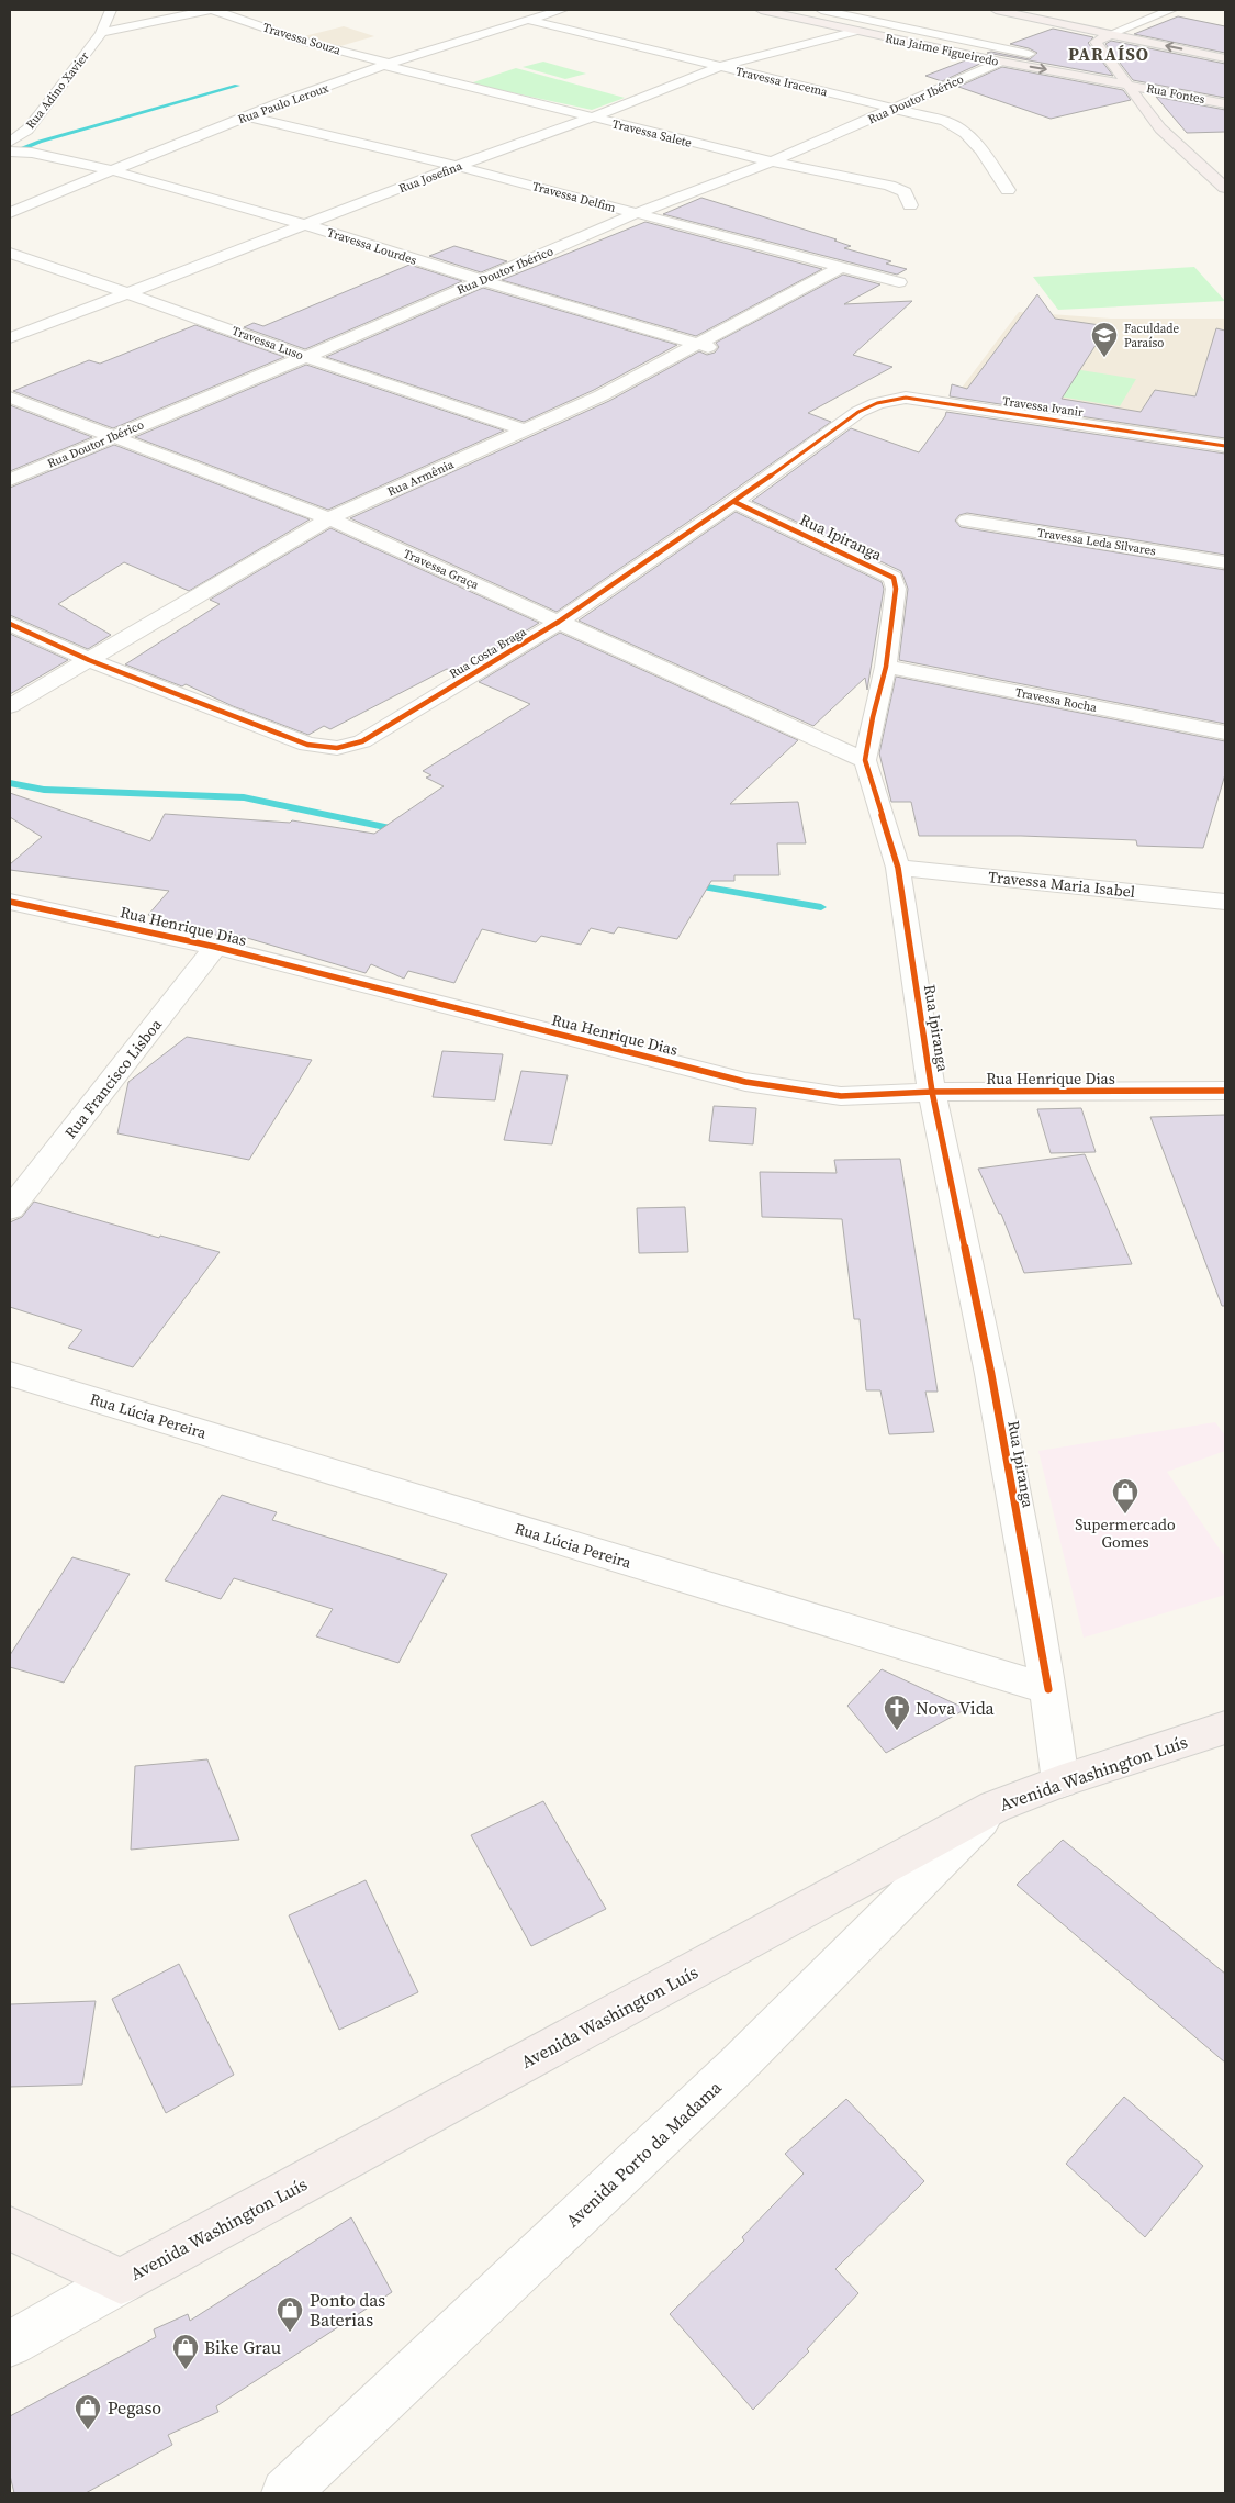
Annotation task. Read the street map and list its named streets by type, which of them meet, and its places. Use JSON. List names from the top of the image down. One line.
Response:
{"streets":{"main road":["Rua Jaime Figueiredo","Rua Fontes","Avenida Washington Luís"],"street":["Travessa Souza","Travessa Iracema","Rua Adino Xavier","Rua Doutor Ibérico","Rua Paulo Leroux","Travessa Salete","Rua Josefina","Travessa Delfim","Travessa Lourdes","Travessa Luso","Travessa Ivanir","Rua Armênia","Rua Ipiranga","Travessa Leda Silvares","Travessa Graça","Rua Costa Braga","Travessa Rocha","Travessa Maria Isabel","Rua Henrique Dias","Rua Francisco Lisboa","Rua Lúcia Pereira","Avenida Porto da Madama"]},"crossings":[["Travessa Souza","Rua Paulo Leroux"],["Travessa Souza","Travessa Salete"],["Rua Jaime Figueiredo","Rua Fontes"],["Rua Jaime Figueiredo","Rua Doutor Ibérico"],["Rua Jaime Figueiredo","Rua Josefina"],["Travessa Iracema","Rua Doutor Ibérico"],["Travessa Iracema","Rua Paulo Leroux"],["Travessa Iracema","Rua Josefina"],["Rua Adino Xavier","Travessa Lourdes"],["Rua Doutor Ibérico","Travessa Salete"],["Rua Doutor Ibérico","Travessa Delfim"],["Rua Doutor Ibérico","Travessa Lourdes"],["Rua Doutor Ibérico","Travessa Luso"],["Rua Doutor Ibérico","Travessa Graça"],["Rua Paulo Leroux","Travessa Salete"],["Rua Paulo Leroux","Travessa Delfim"],["Rua Paulo Leroux","Travessa Lourdes"],["Travessa Salete","Rua Josefina"],["Rua Josefina","Travessa Delfim"],["Rua Josefina","Travessa Lourdes"],["Rua Josefina","Travessa Luso"],["Travessa Delfim","Rua Armênia"],["Travessa Lourdes","Rua Armênia"],["Travessa Luso","Rua Armênia"],["Travessa Ivanir","Rua Costa Braga"],["Rua Armênia","Travessa Graça"],["Rua Armênia","Rua Costa Braga"],["Rua Ipiranga","Travessa Graça"],["Rua Ipiranga","Rua Costa Braga"],["Rua Ipiranga","Travessa Rocha"],["Rua Ipiranga","Travessa Maria Isabel"],["Rua Ipiranga","Rua Henrique Dias"],["Rua Ipiranga","Rua Lúcia Pereira"],["Travessa Graça","Rua Costa Braga"],["Rua Henrique Dias","Rua Francisco Lisboa"],["Avenida Washington Luís","Avenida Porto da Madama"]],"districts":["PARAÍSO"],"places":{"school or university":["Faculdade Paraíso"],"shop":["Supermercado Gomes","Ponto das Baterias","Bike Grau","Pegaso"],"church":["Nova Vida"]}}
